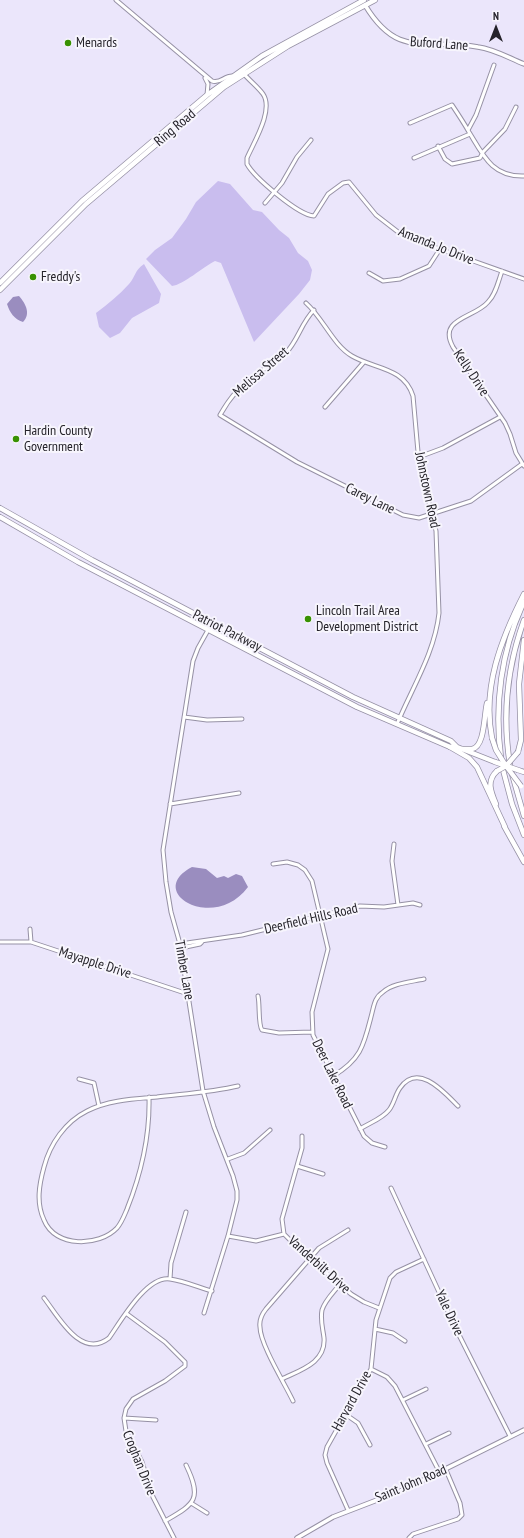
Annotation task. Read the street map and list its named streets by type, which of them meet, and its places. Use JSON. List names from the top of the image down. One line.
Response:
{"streets":{"main road":["Ring Road","Patriot Parkway"],"street":["Buford Lane","Amanda Jo Drive","Melissa Street","Kelly Drive","Johnstown Road","Carey Lane","Deerfield Hills Road","Mayapple Drive","Timber Lane","Deer Lake Road","Vanderbilt Drive","Yale Drive","Harvard Drive","Croghan Drive","Saint John Road"]},"crossings":[["Buford Lane","Ring Road"],["Ring Road","Amanda Jo Drive"],["Amanda Jo Drive","Kelly Drive"],["Melissa Street","Johnstown Road"],["Melissa Street","Carey Lane"],["Kelly Drive","Carey Lane"],["Johnstown Road","Carey Lane"],["Johnstown Road","Patriot Parkway"],["Patriot Parkway","Timber Lane"],["Deerfield Hills Road","Timber Lane"],["Deerfield Hills Road","Deer Lake Road"],["Mayapple Drive","Timber Lane"],["Vanderbilt Drive","Harvard Drive"],["Yale Drive","Harvard Drive"],["Yale Drive","Saint John Road"],["Harvard Drive","Saint John Road"]],"places":["Menards","Freddy's","Hardin County Government","Lincoln Trail Area Development District"],"north":"top"}
